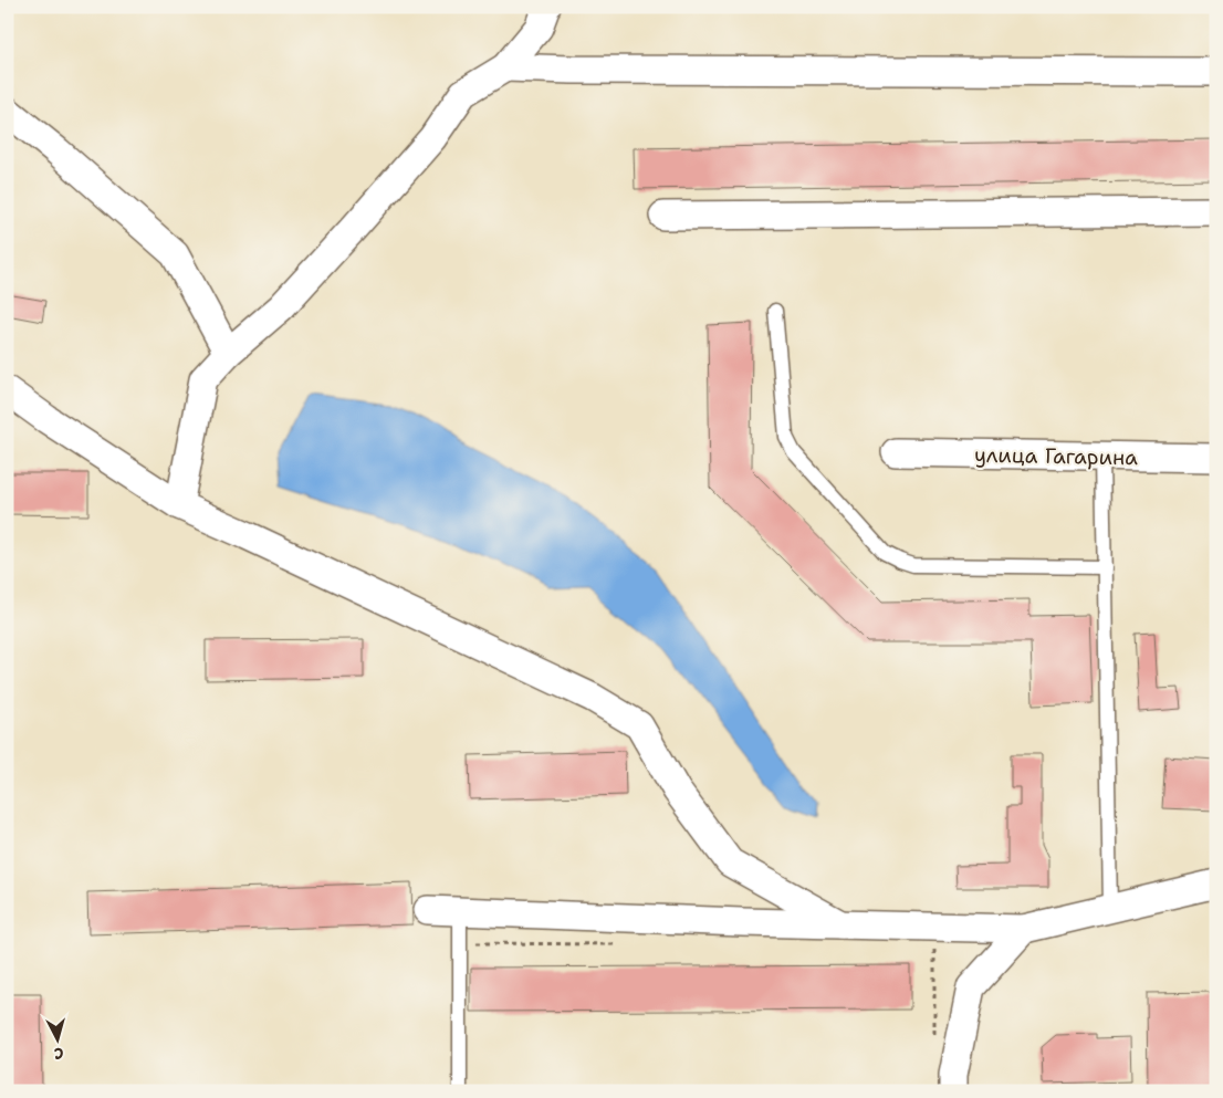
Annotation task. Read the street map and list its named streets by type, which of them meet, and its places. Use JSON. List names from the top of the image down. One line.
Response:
{"streets":{"street":["улица Гагарина"]},"north":"bottom"}
